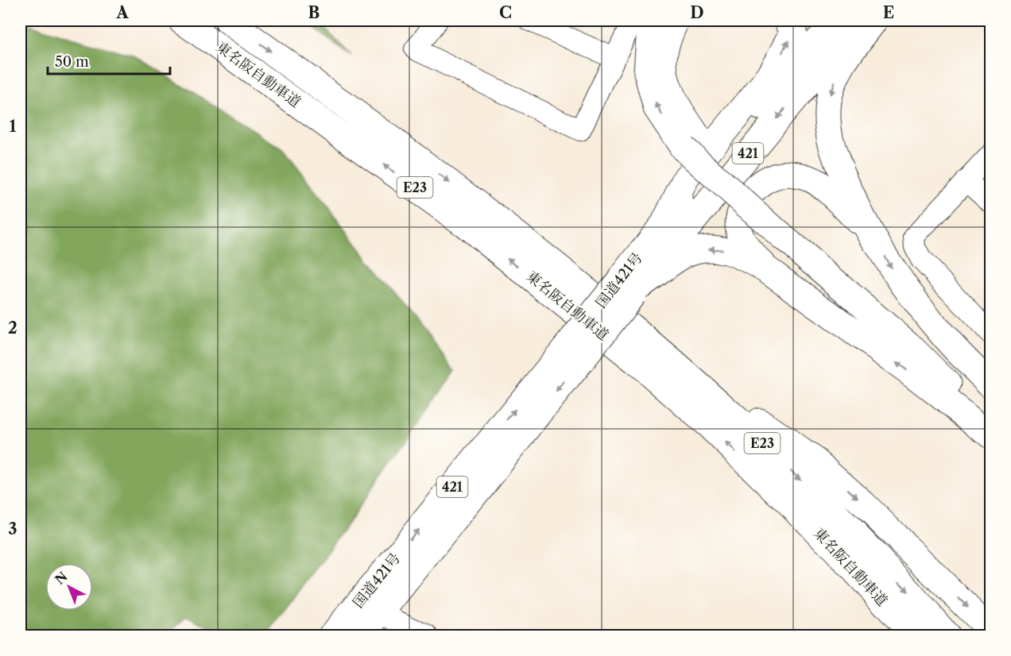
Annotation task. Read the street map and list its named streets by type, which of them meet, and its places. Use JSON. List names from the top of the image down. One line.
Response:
{"streets":{"highway":["東名阪自動車道","421","E23","国道421号"]},"scale_bar":"50 m","north":"top left","grid":{"columns":["A","B","C","D","E"],"rows":["1","2","3"]}}
